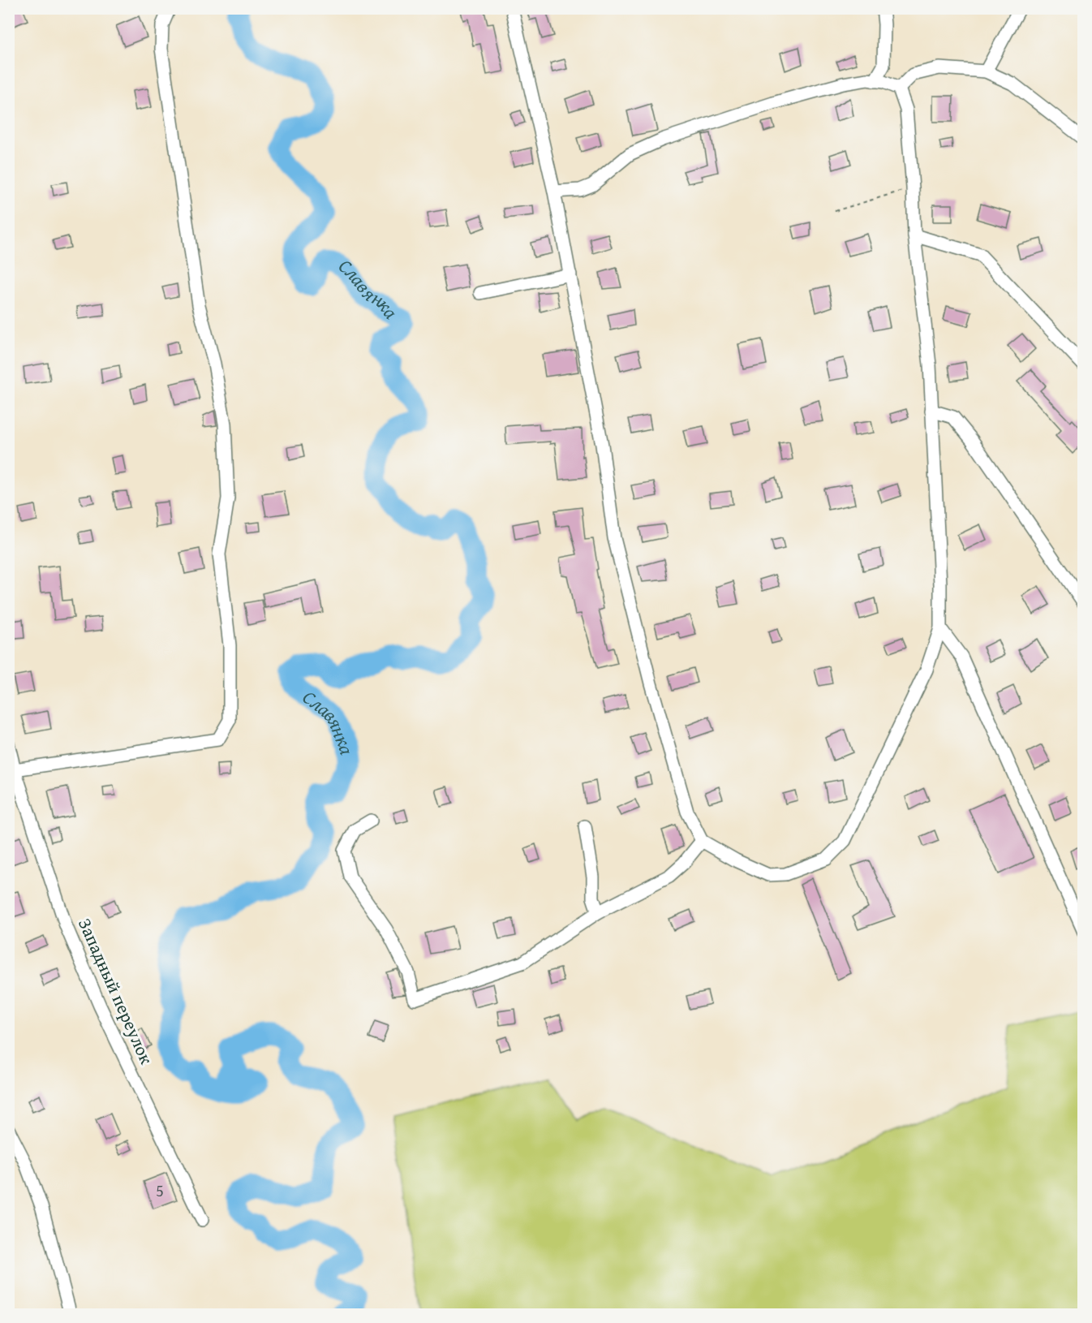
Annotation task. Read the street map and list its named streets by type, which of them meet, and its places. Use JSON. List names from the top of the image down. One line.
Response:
{"streets":{"street":["Западный переулок"]},"water":["Славянка"],"house_numbers":["5"]}
